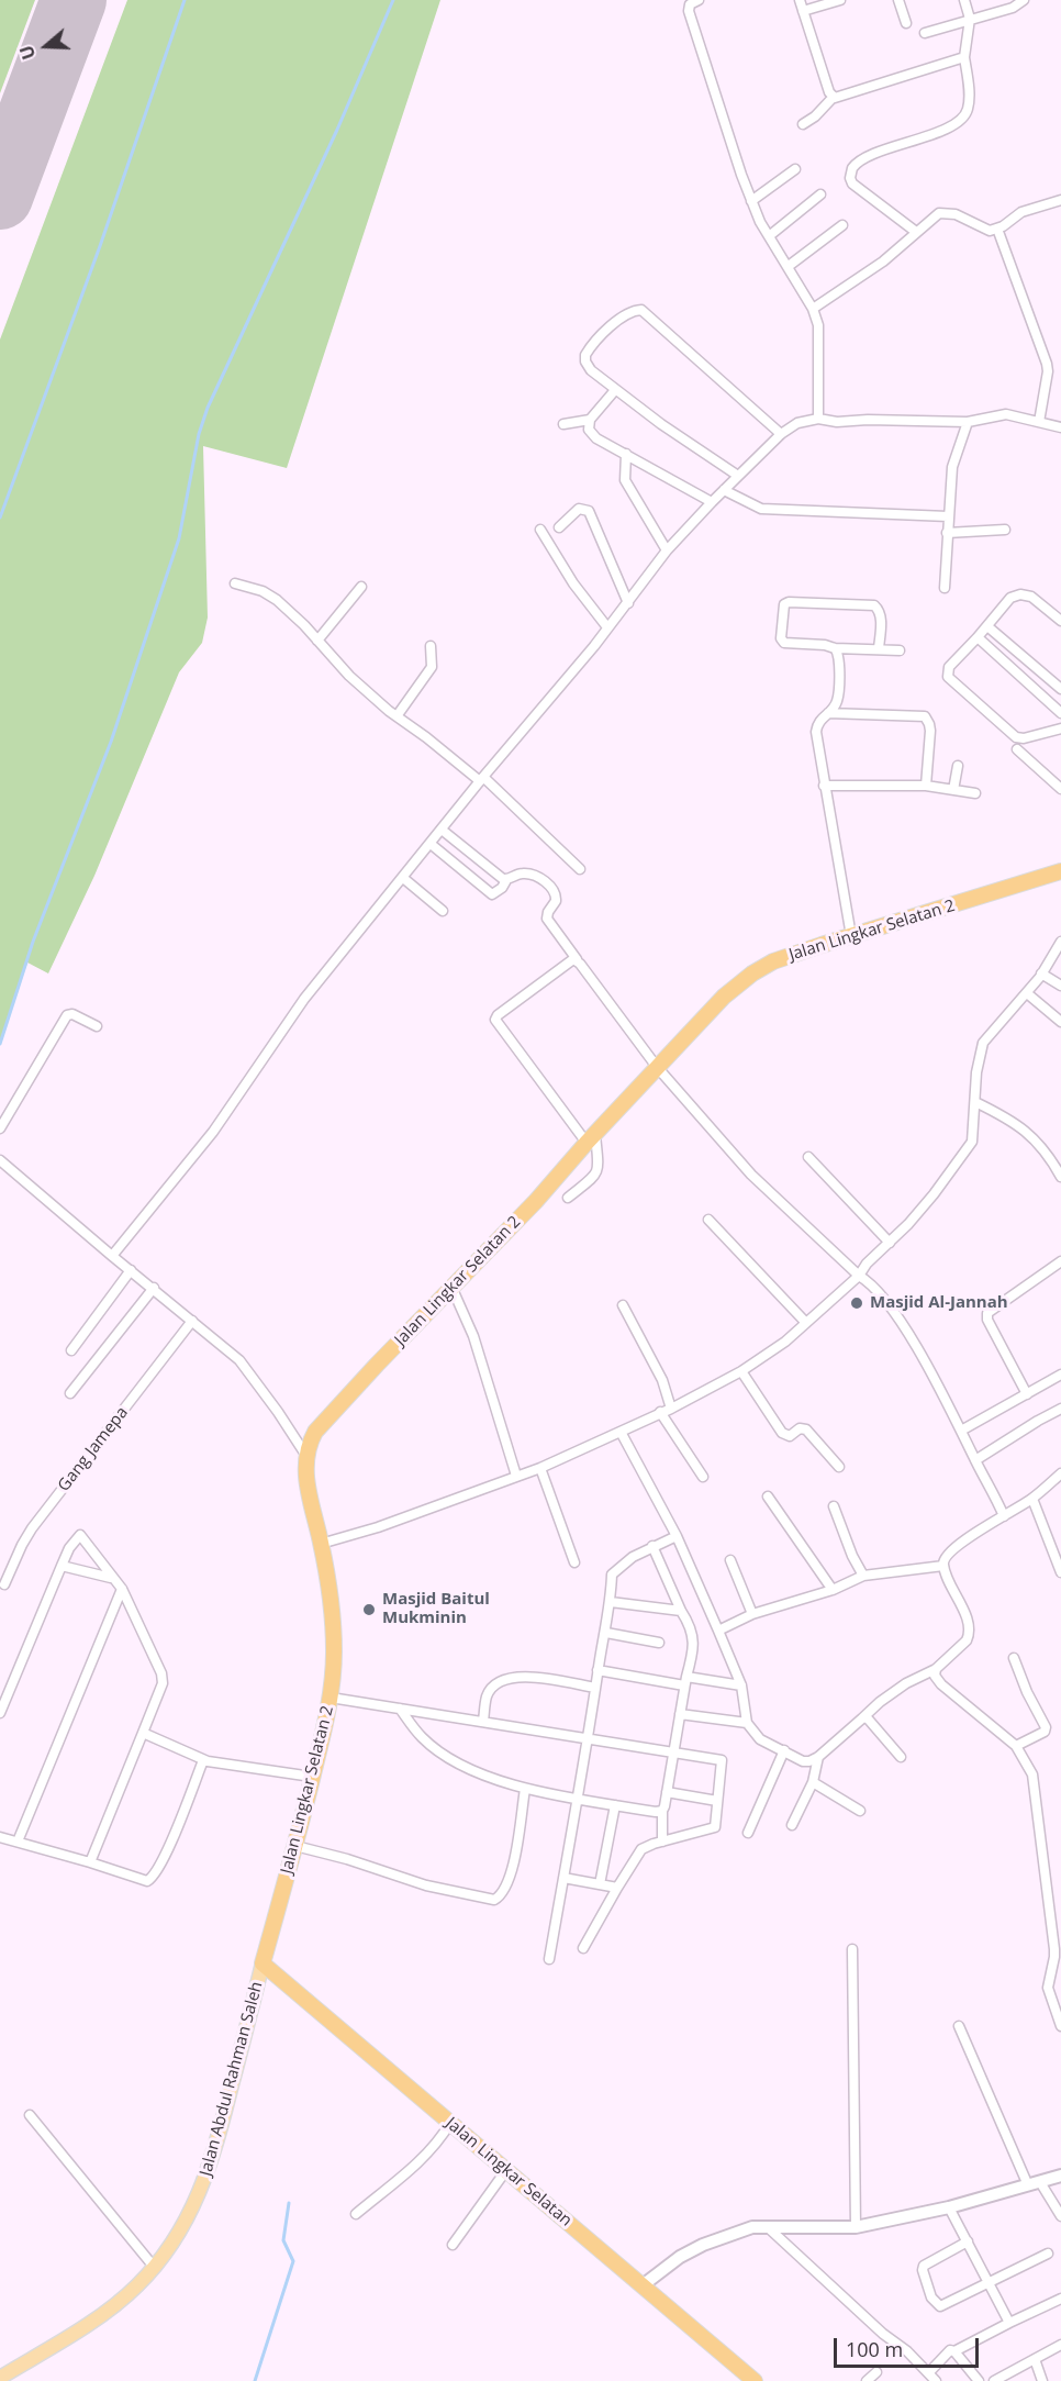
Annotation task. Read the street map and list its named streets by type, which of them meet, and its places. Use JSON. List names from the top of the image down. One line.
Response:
{"streets":{"highway":["Jalan Lingkar Selatan 2","Jalan Lingkar Selatan"],"main road":["Jalan Abdul Rahman Saleh"],"street":["Gang Jamepa"]},"crossings":[["Jalan Lingkar Selatan 2","Jalan Abdul Rahman Saleh"],["Jalan Lingkar Selatan 2","Jalan Lingkar Selatan"],["Jalan Abdul Rahman Saleh","Jalan Lingkar Selatan"]],"places":["Masjid Al-Jannah","Masjid Baitul Mukminin"],"scale_bar":"100 m","north":"left"}
